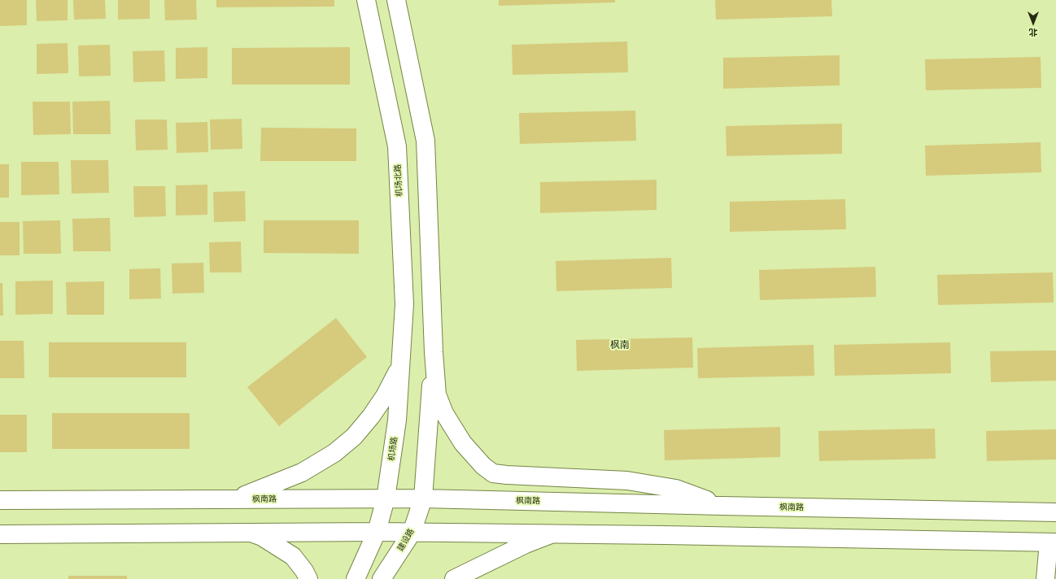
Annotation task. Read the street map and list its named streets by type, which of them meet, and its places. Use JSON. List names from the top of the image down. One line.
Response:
{"streets":{"main road":["机场北路","机场路","枫南路","建设路"]},"crossings":[["机场北路","机场路"],["机场路","枫南路"],["枫南路","建设路"]],"districts":["枫南"],"north":"bottom"}
